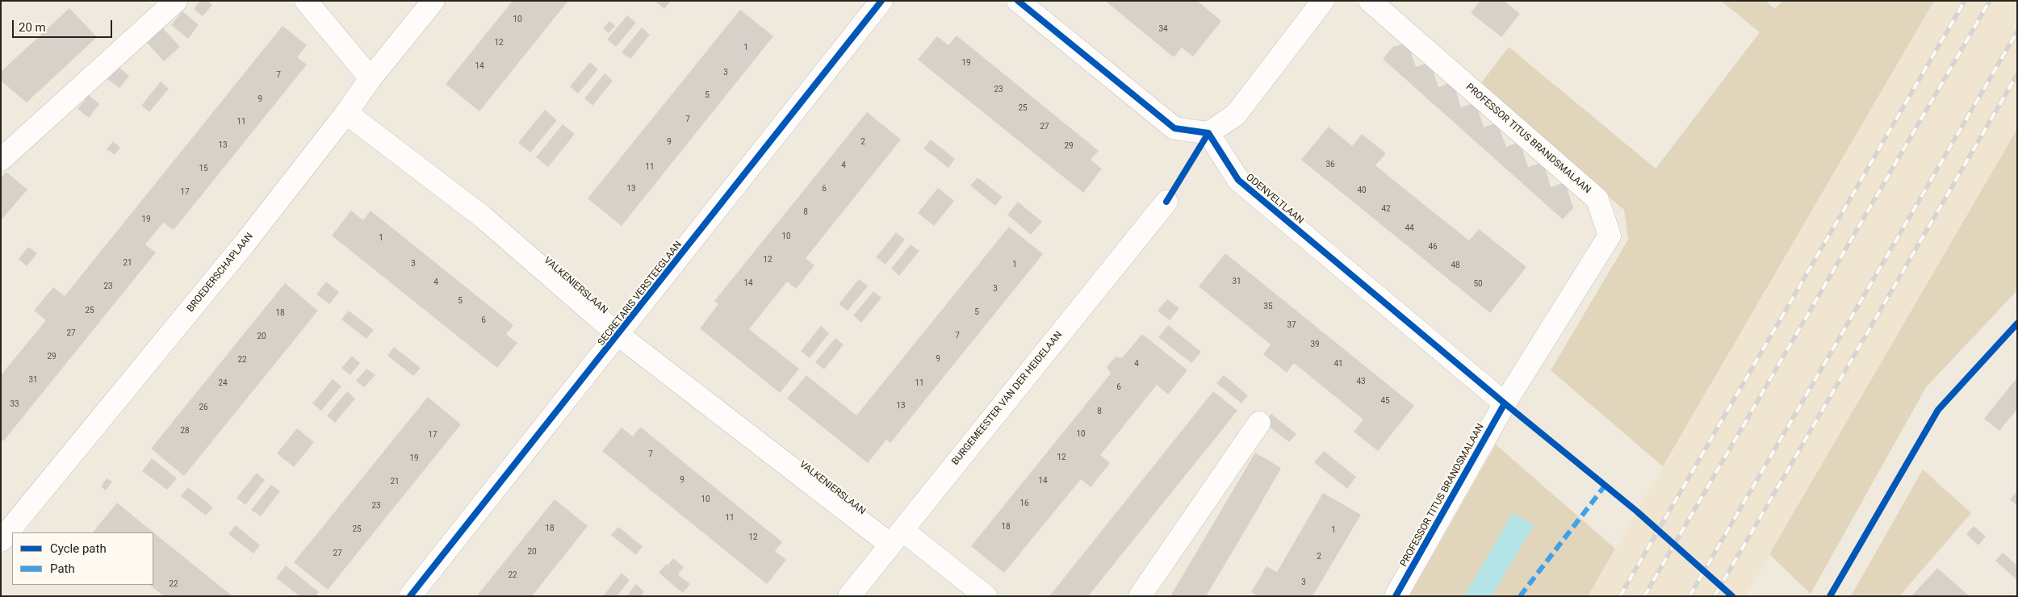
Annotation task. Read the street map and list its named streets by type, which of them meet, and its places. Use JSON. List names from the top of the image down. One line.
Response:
{"streets":{"street":["PROFESSOR TITUS BRANDSMALAAN","ODENVELTLAAN","BROEDERSCHAPLAAN","VALKENIERSLAAN","SECRETARIS VERSTEEGLAAN","BURGEMEESTER VAN DER HEIDELAAN"]},"crossings":[["PROFESSOR TITUS BRANDSMALAAN","ODENVELTLAAN"],["BROEDERSCHAPLAAN","VALKENIERSLAAN"],["VALKENIERSLAAN","SECRETARIS VERSTEEGLAAN"],["VALKENIERSLAAN","BURGEMEESTER VAN DER HEIDELAAN"]],"house_numbers":["10","34","12","1","19","14","3","7","23","5","9","25","7","11","27","9","2","13","29","36","4","11","15","13","6","40","17","42","8","19","44","10","1","46","12","21","3","1","48","31","4","14","50","23","3","5","35","25","5","18","6","37","27","7","20","39","29","9","22","4","41","31","43","24","11","6","45","33","13","26","8","28","10","17","7","12","19","9","14","21","10","16","23","11","18","18","25","1","12","20","27","2","22","3","22"],"legend":["Cycle path","Path"],"scale_bar":"20 m"}
